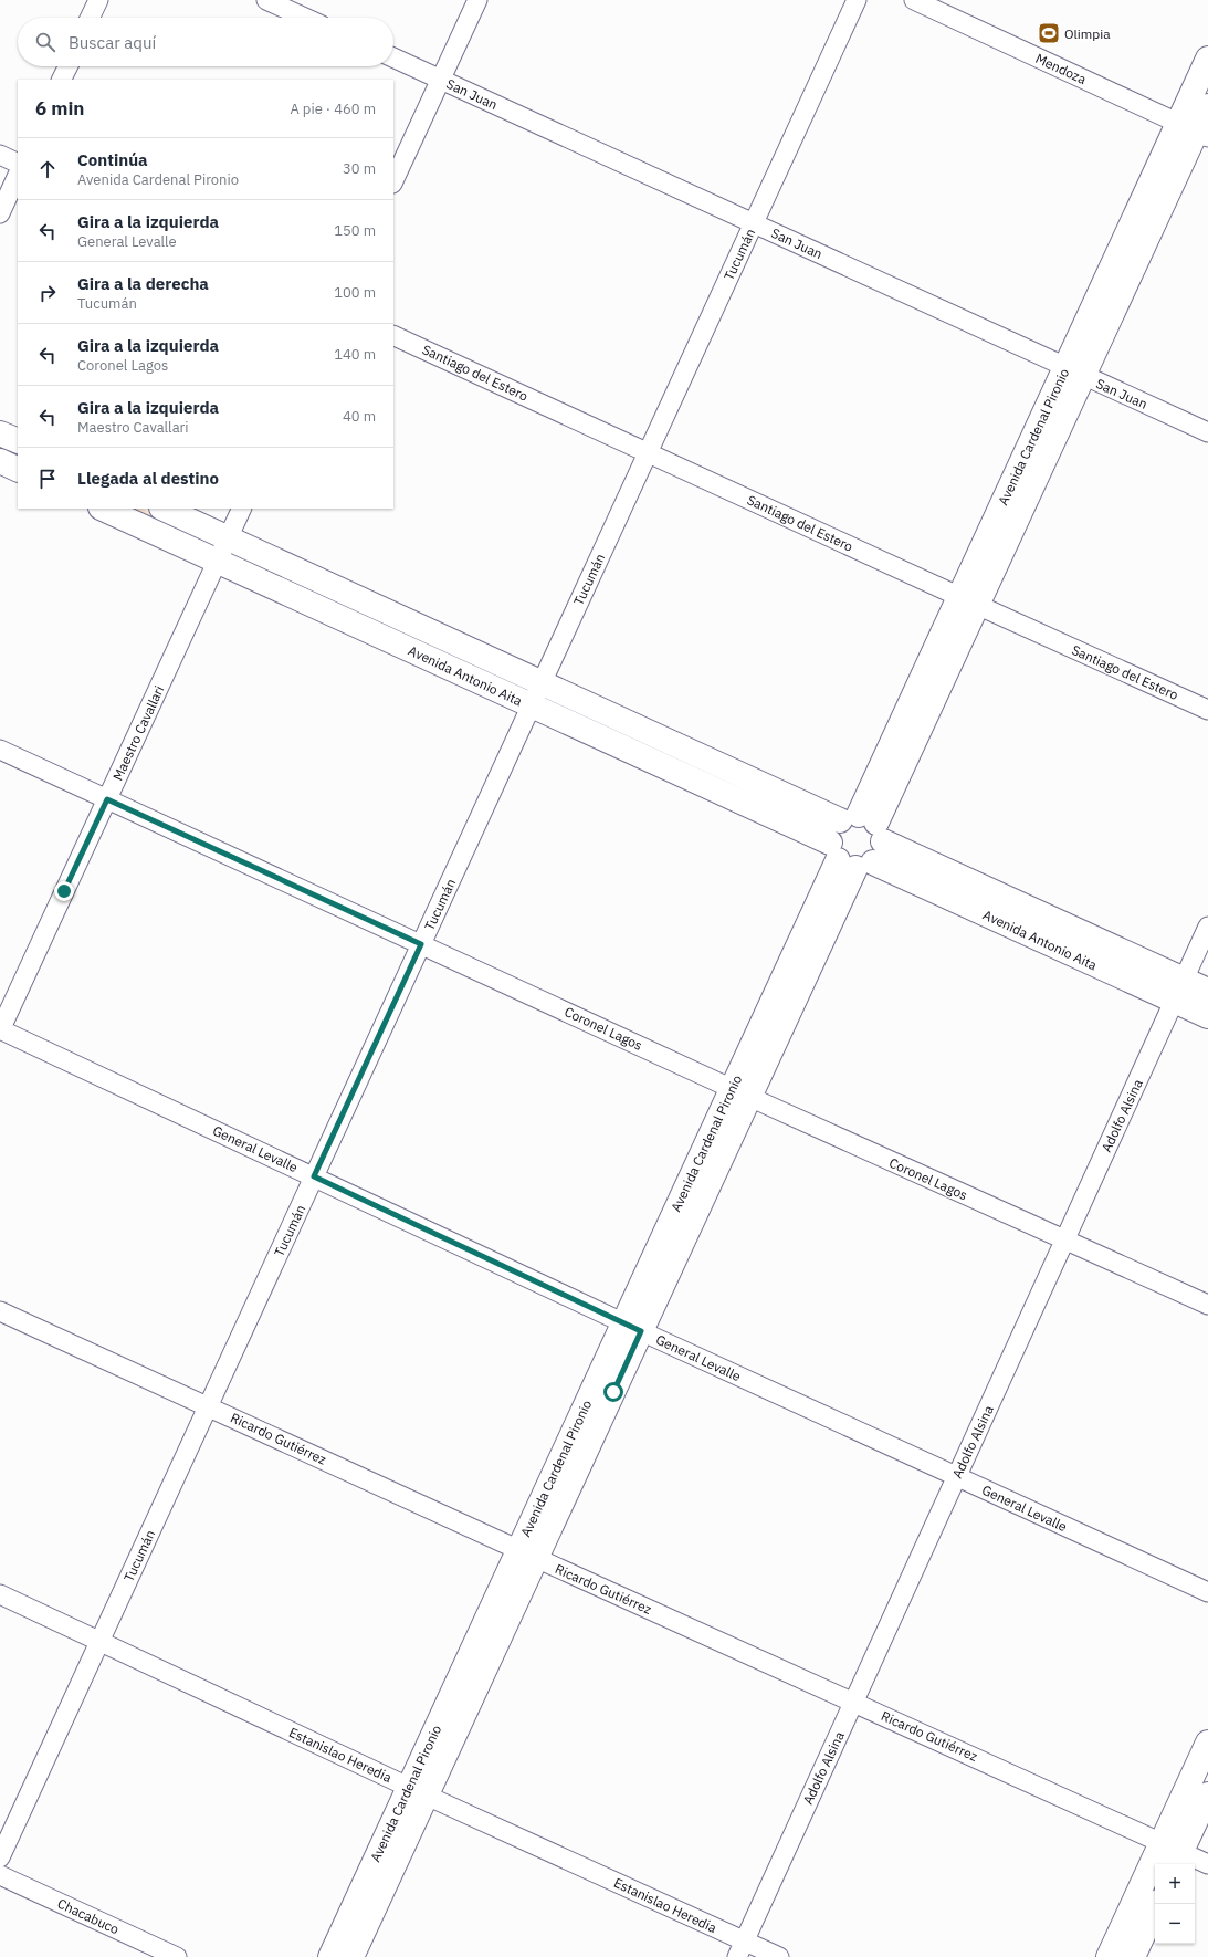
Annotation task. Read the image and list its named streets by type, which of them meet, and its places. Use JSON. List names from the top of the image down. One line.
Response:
{"streets":{"main road":["Avenida Cardenal Pironio","Avenida Antonio Aita"],"street":["Mendoza","San Juan","Tucumán","Santiago del Estero","Maestro Cavallari","Coronel Lagos","Adolfo Alsina","General Levalle","Ricardo Gutiérrez","Estanislao Heredia","Chacabuco"]},"crossings":[["Mendoza","Avenida Cardenal Pironio"],["San Juan","Tucumán"],["San Juan","Avenida Cardenal Pironio"],["Tucumán","Santiago del Estero"],["Tucumán","Avenida Antonio Aita"],["Tucumán","Coronel Lagos"],["Tucumán","General Levalle"],["Tucumán","Ricardo Gutiérrez"],["Tucumán","Estanislao Heredia"],["Santiago del Estero","Avenida Cardenal Pironio"],["Avenida Cardenal Pironio","Avenida Antonio Aita"],["Avenida Cardenal Pironio","Coronel Lagos"],["Avenida Cardenal Pironio","General Levalle"],["Avenida Cardenal Pironio","Ricardo Gutiérrez"],["Avenida Cardenal Pironio","Estanislao Heredia"],["Avenida Antonio Aita","Maestro Cavallari"],["Avenida Antonio Aita","Adolfo Alsina"],["Maestro Cavallari","Coronel Lagos"],["Maestro Cavallari","General Levalle"],["Coronel Lagos","Adolfo Alsina"],["Adolfo Alsina","General Levalle"],["Adolfo Alsina","Ricardo Gutiérrez"],["Adolfo Alsina","Estanislao Heredia"]],"places":{"sports":["Olimpia"]},"page":{"search":"Buscar aquí","heading":["6 min","A pie · 460 m"],"list":[["Continúa","Avenida Cardenal Pironio","30 m"],["Gira a la izquierda","General Levalle","150 m"],["Gira a la derecha","Tucumán","100 m"],["Gira a la izquierda","Coronel Lagos","140 m"],["Gira a la izquierda","Maestro Cavallari","40 m"],"Llegada al destino"],"map_buttons":["+","−"]}}
